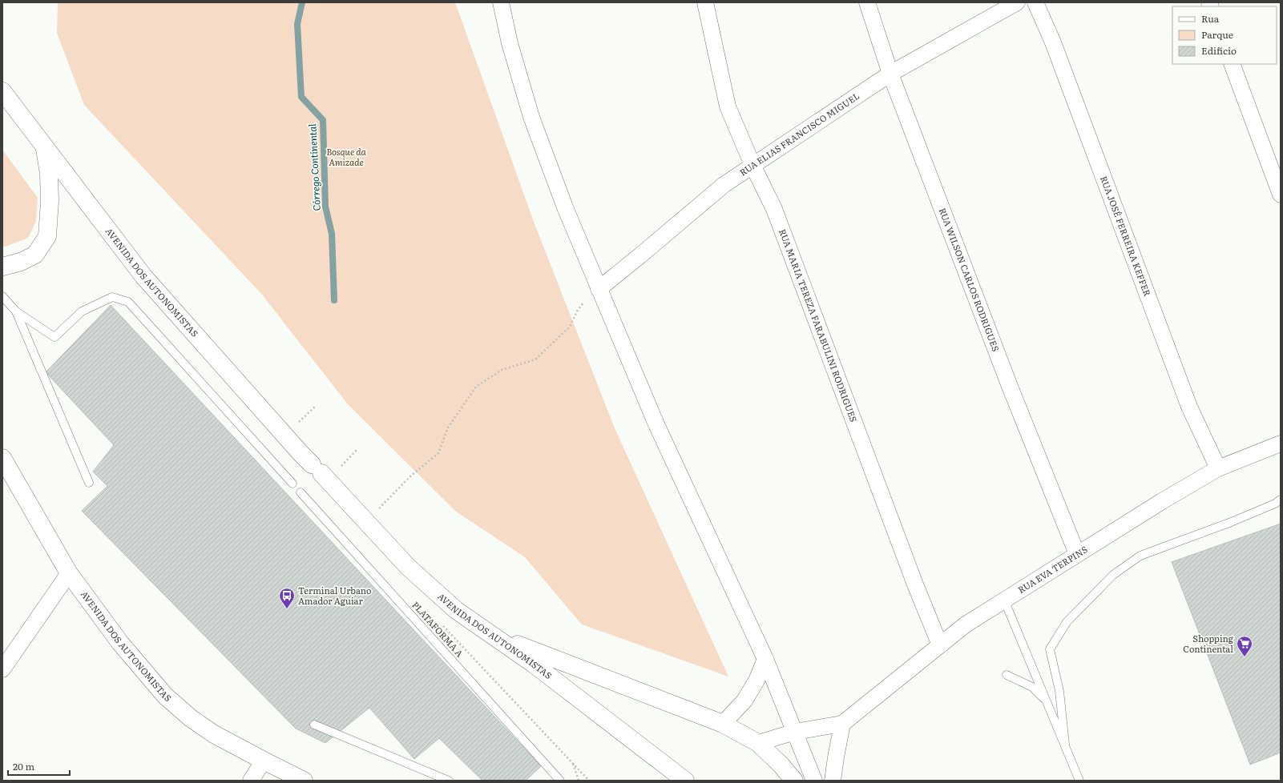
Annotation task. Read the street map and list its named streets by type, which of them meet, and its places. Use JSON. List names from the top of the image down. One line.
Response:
{"streets":{"main road":["AVENIDA DOS AUTONOMISTAS"],"street":["RUA ELIAS FRANCISCO MIGUEL","RUA JOSÉ FERREIRA KEFFER","RUA WILSON CARLOS RODRIGUES","RUA MARIA TEREZA FARABULINI RODRIGUES","RUA EVA TERPINS"],"lane":["PLATAFORMA A"]},"crossings":[["RUA ELIAS FRANCISCO MIGUEL","RUA WILSON CARLOS RODRIGUES"],["RUA ELIAS FRANCISCO MIGUEL","RUA MARIA TEREZA FARABULINI RODRIGUES"],["RUA JOSÉ FERREIRA KEFFER","RUA EVA TERPINS"],["RUA WILSON CARLOS RODRIGUES","RUA EVA TERPINS"],["RUA MARIA TEREZA FARABULINI RODRIGUES","RUA EVA TERPINS"]],"water":["Córrego Continental"],"parks":["Bosque da Amizade"],"places":{"bus stop":["Terminal Urbano Amador Aguiar"],"supermarket":["Shopping Continental"]},"legend":["Rua","Parque","Edifício"],"scale_bar":"20 m"}
